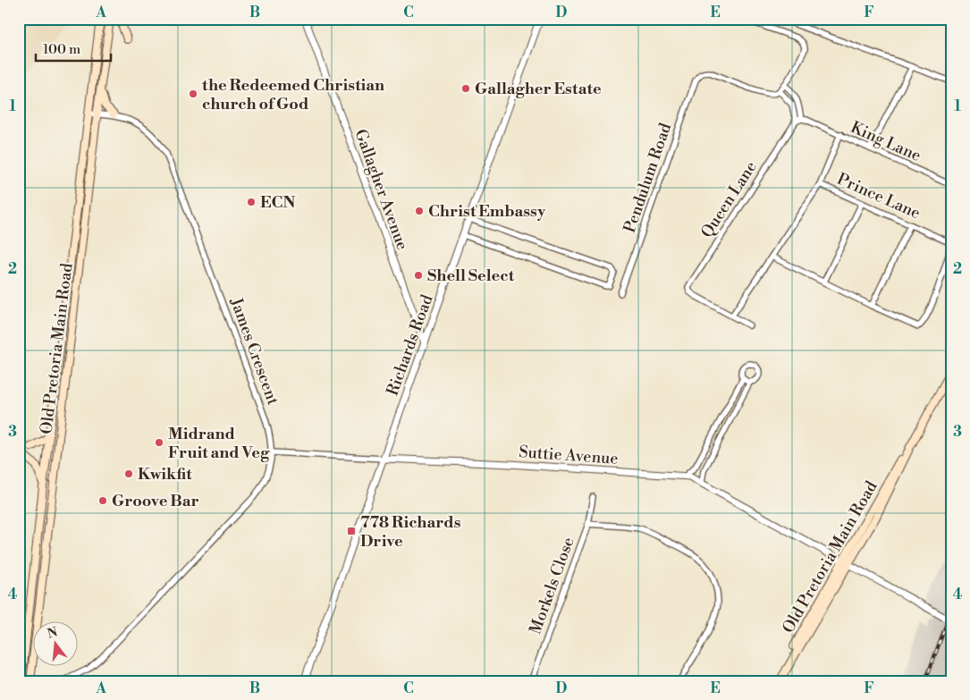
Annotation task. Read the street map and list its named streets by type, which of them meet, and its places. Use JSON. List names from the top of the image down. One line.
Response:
{"streets":{"main road":["Old Pretoria Main Road"],"street":["King Lane","Pendulum Road","Gallagher Avenue","Prince Lane","Queen Lane","Richards Road","James Crescent","Suttie Avenue","Morkels Close"]},"crossings":[["King Lane","Prince Lane"],["King Lane","Queen Lane"],["Gallagher Avenue","Richards Road"],["Richards Road","Suttie Avenue"],["Old Pretoria Main Road","James Crescent"],["Old Pretoria Main Road","Suttie Avenue"],["James Crescent","Suttie Avenue"]],"places":{"other":["Gallagher Estate","the Redeemed Christian church of God","ECN","Christ Embassy","Shell Select","Midrand Fruit and Veg","Kwikfit","Groove Bar"],"transit":["778 Richards Drive"]},"scale_bar":"100 m","north":"top","grid":{"columns":["A","B","C","D","E","F"],"rows":["1","2","3","4"]}}
